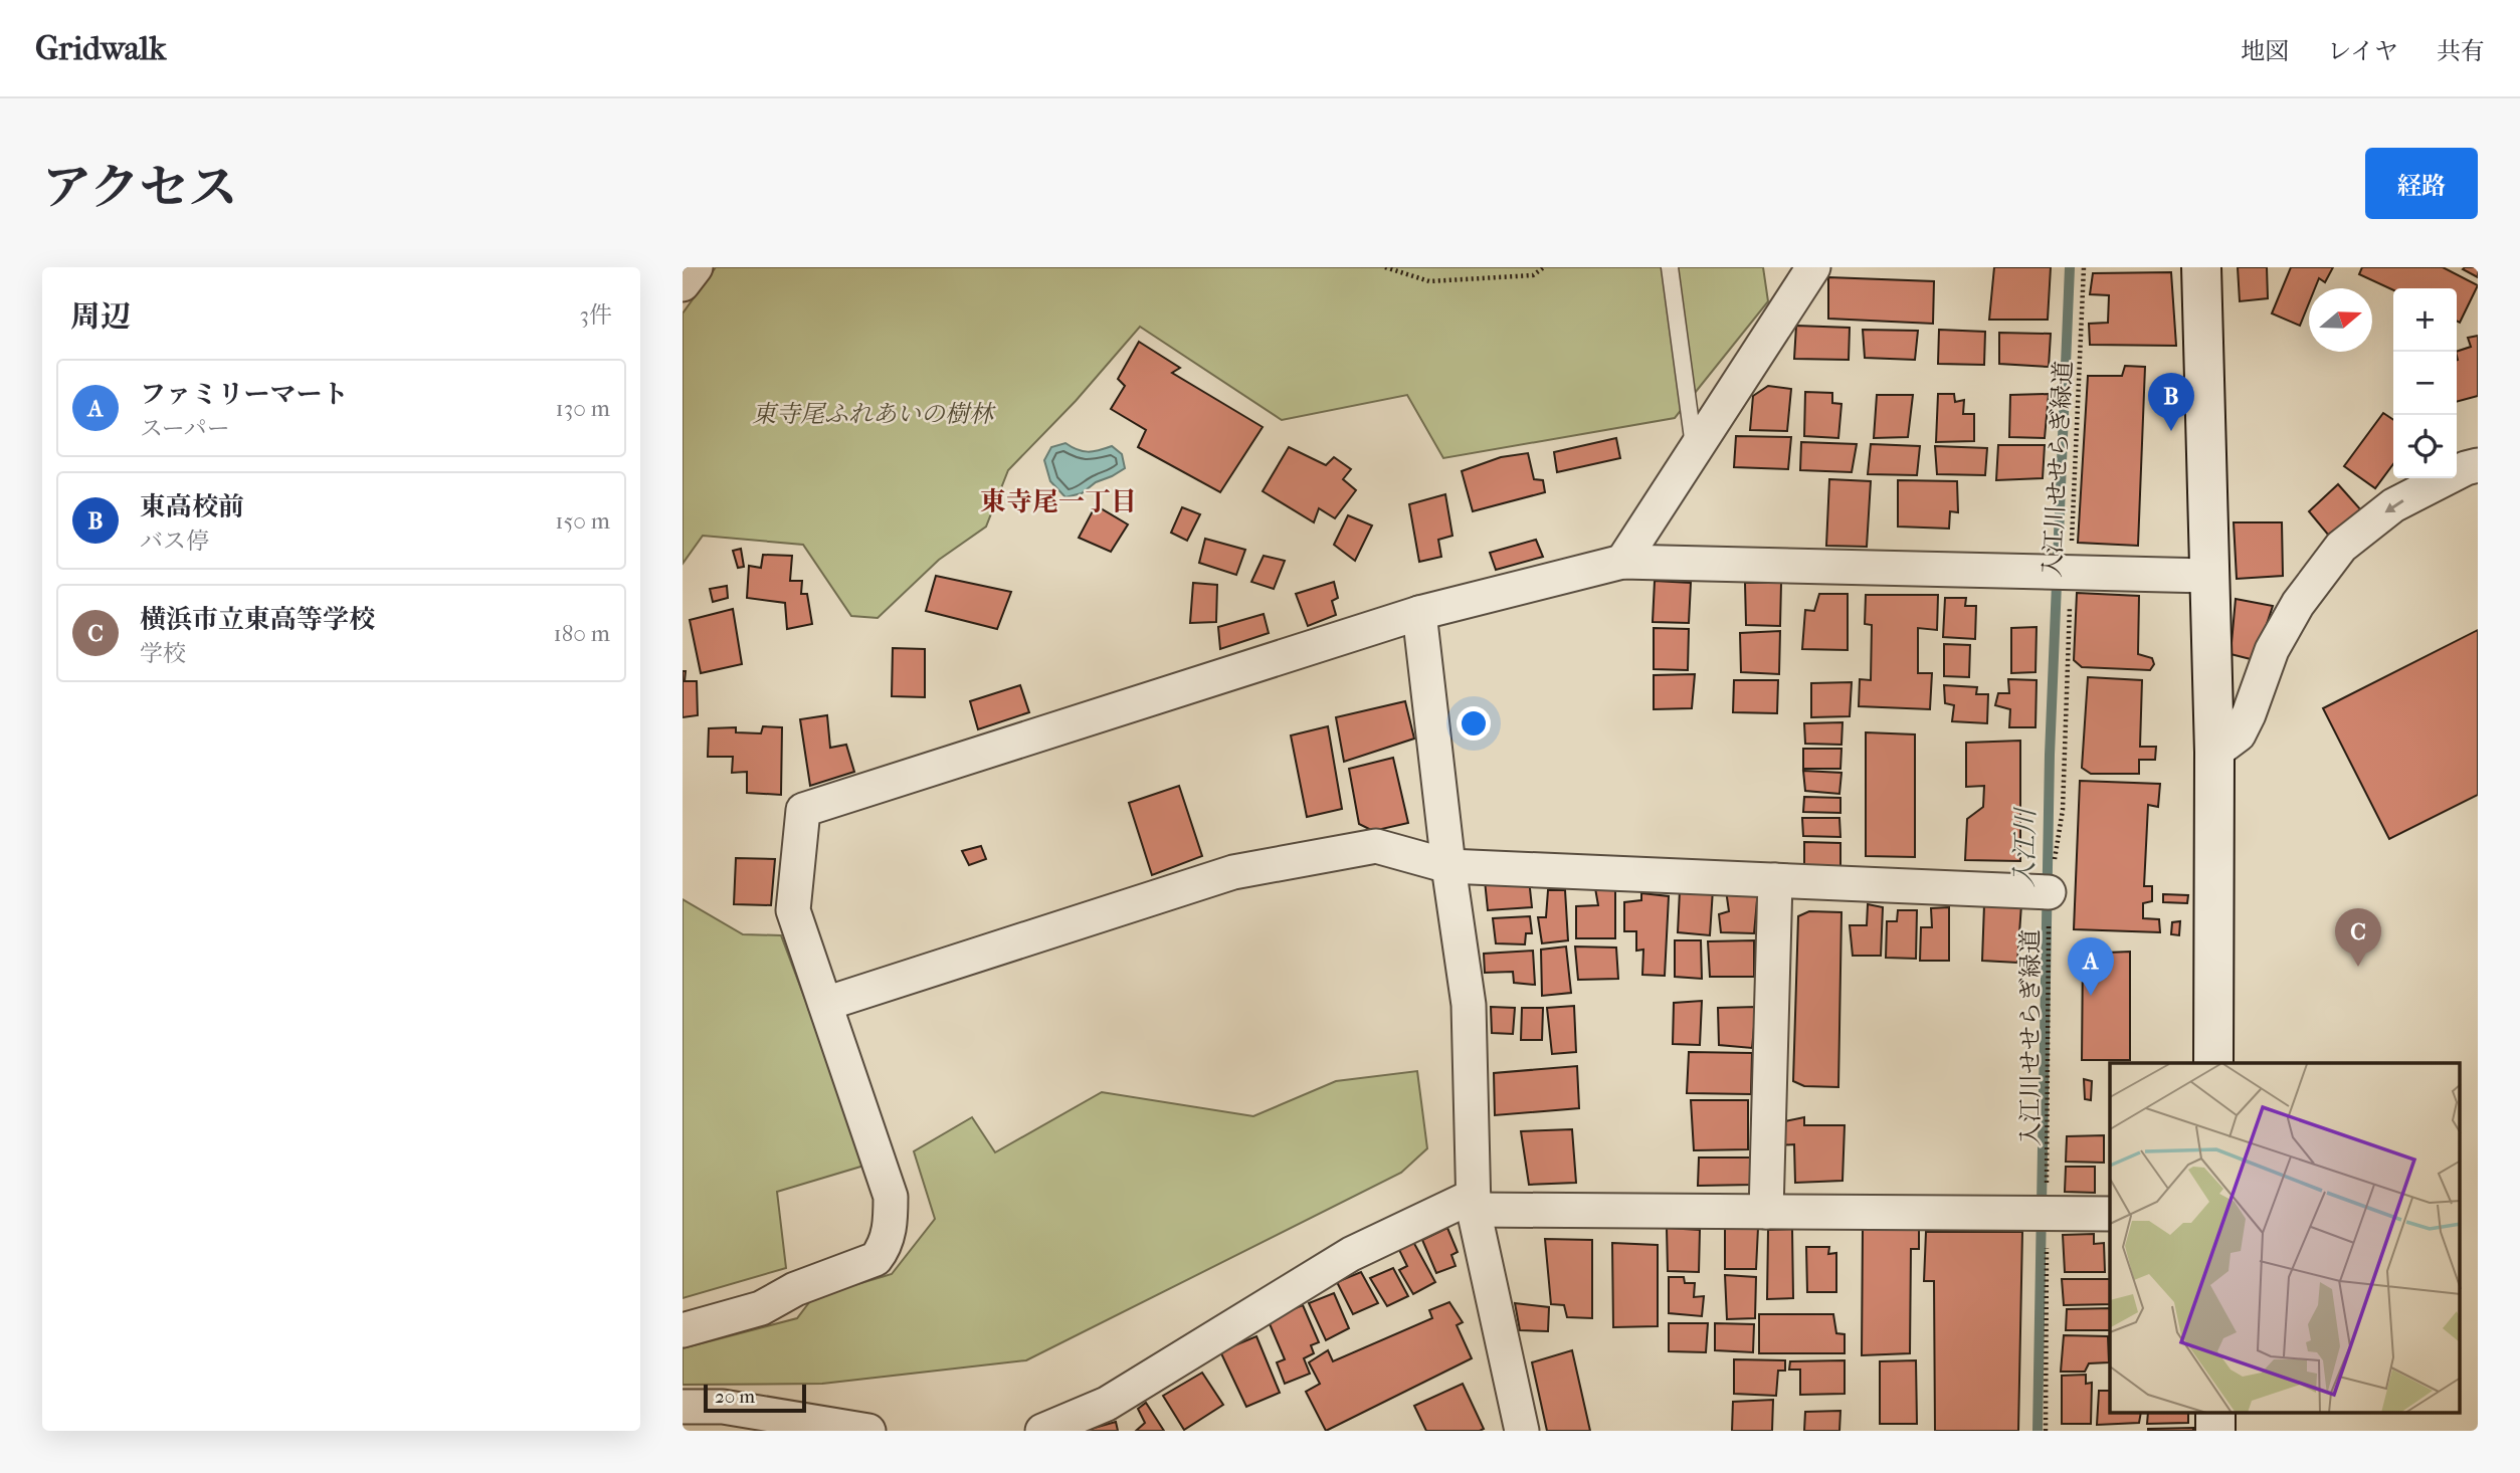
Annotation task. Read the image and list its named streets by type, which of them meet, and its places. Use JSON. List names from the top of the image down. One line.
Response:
{"streets":{"path":["入江川せせらぎ緑道"]},"districts":["東寺尾一丁目"],"water":["入江川"],"parks":["東寺尾ふれあいの樹林"],"scale_bar":"20 m","north":"right","page":{"header":"Gridwalk","nav":["地図","レイヤ","共有"],"title":"アクセス","buttons":"経路","heading":["周辺","3件"],"map_buttons":["+","−"],"list":[{"mark":"A","name":"ファミリーマート","note":"スーパー","value":"130 m"},{"mark":"B","name":"東高校前","note":"バス停","value":"150 m"},{"mark":"C","name":"横浜市立東高等学校","note":"学校","value":"180 m"}],"pins":["B","C","A"],"scale":"20 m"}}
